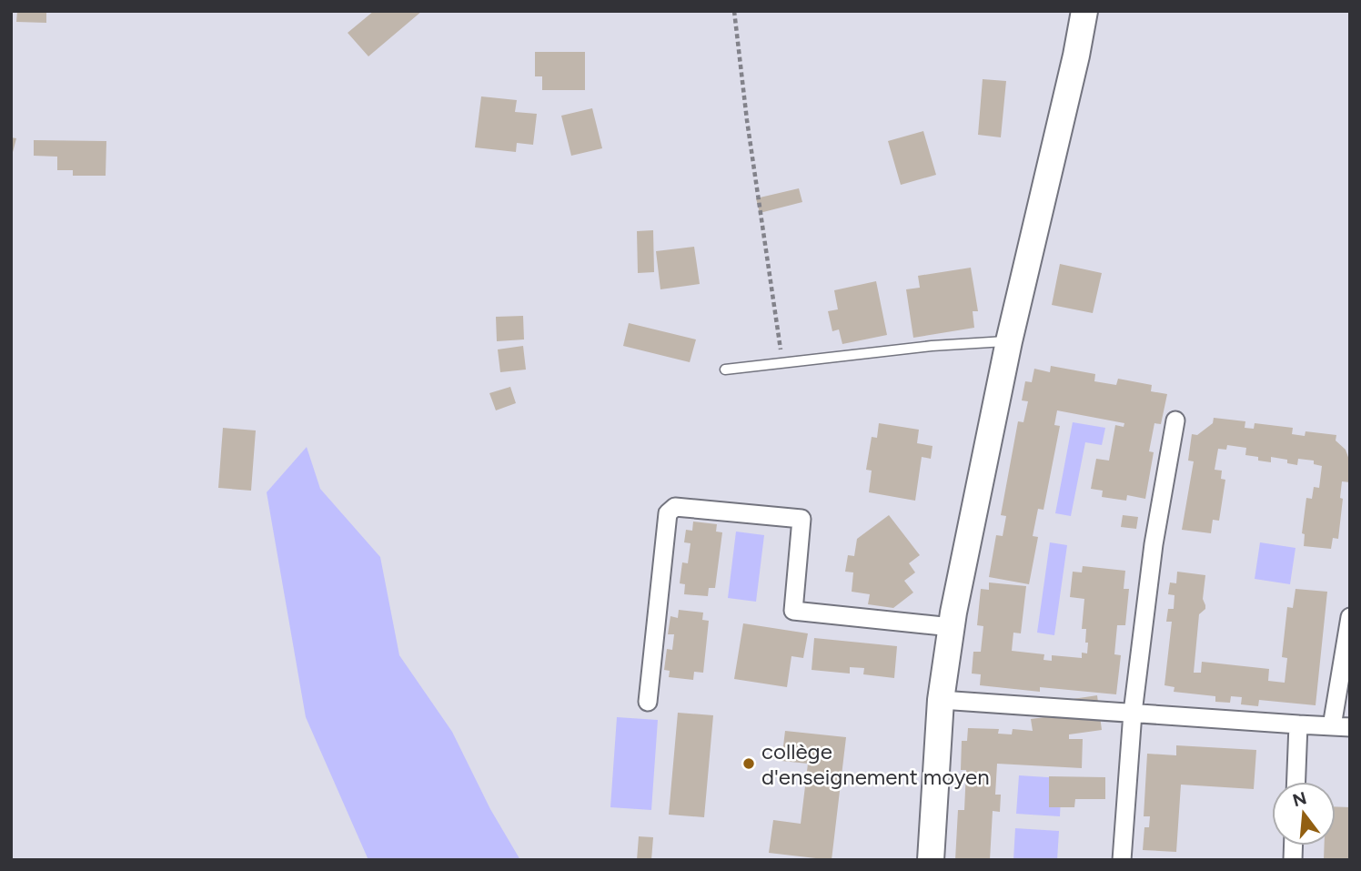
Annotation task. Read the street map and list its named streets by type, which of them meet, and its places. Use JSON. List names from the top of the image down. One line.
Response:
{"places":["collège d'enseignement moyen"],"north":"top"}
